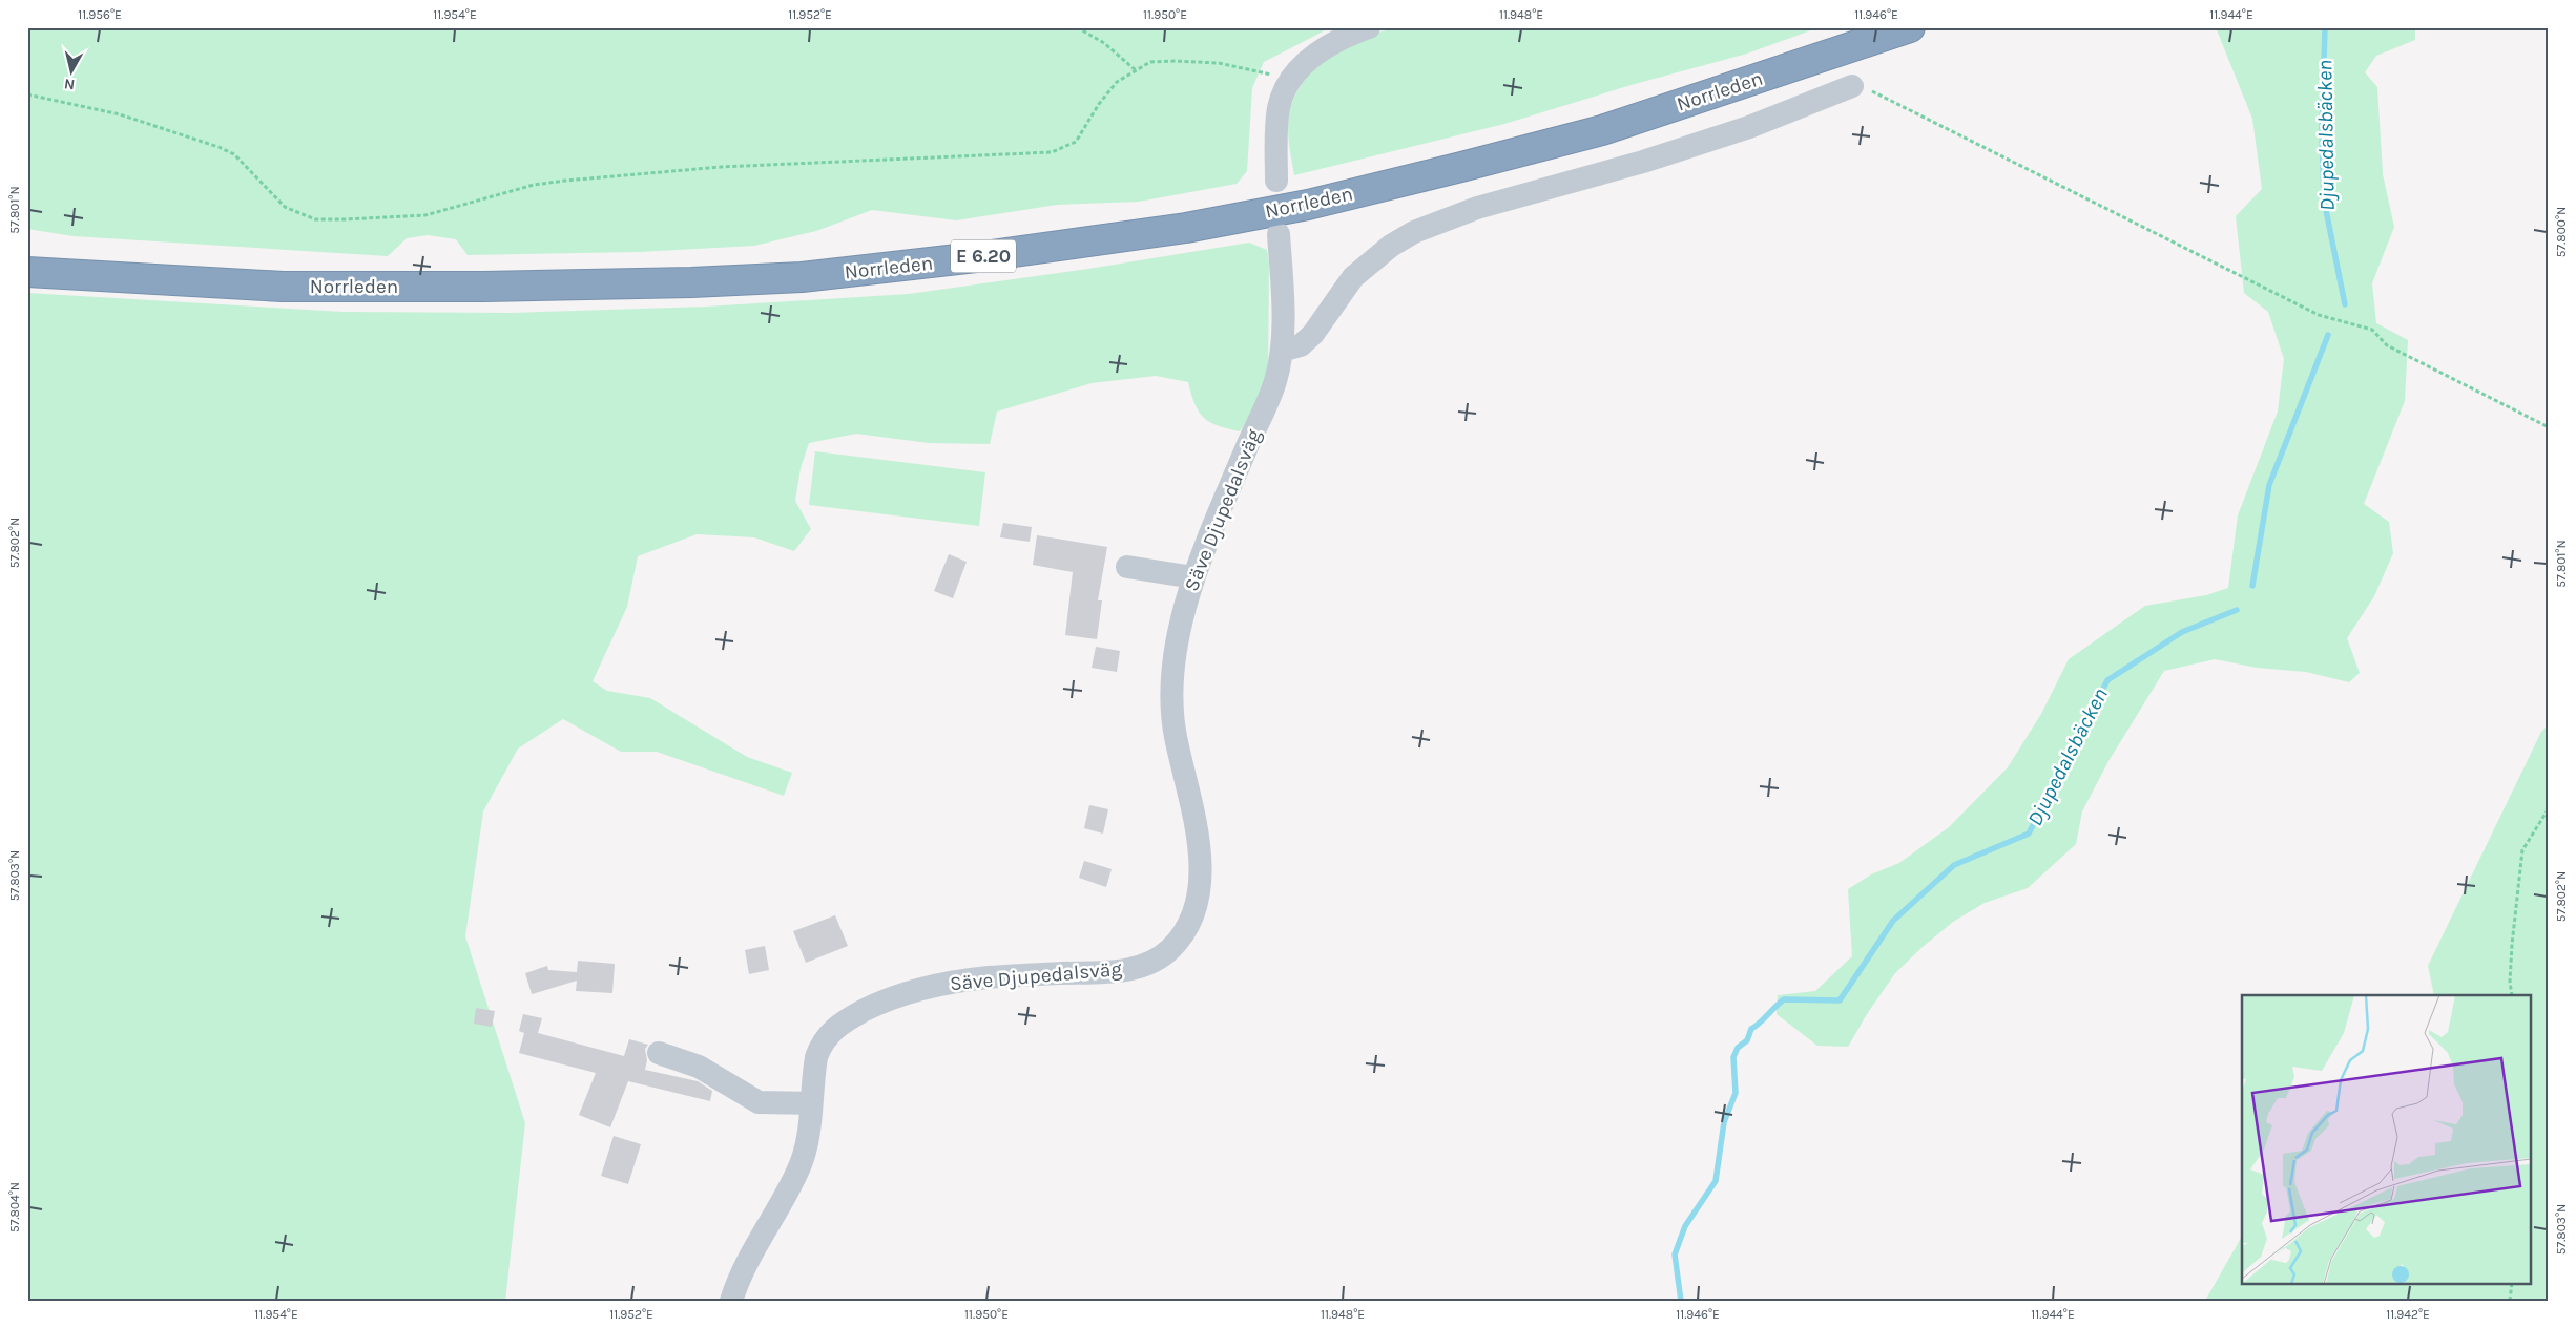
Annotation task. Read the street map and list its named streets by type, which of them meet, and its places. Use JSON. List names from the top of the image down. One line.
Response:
{"streets":{"highway":["Norrleden","E 6.20"],"street":["Säve Djupedalsväg"]},"water":["Djupedalsbäcken"],"north":"bottom","coordinates":["11.956°E","11.954°E","11.952°E","11.950°E","11.948°E","11.946°E","11.944°E","57.801°N","57.800°N","57.802°N","57.803°N","57.804°N","11.942°E"]}
